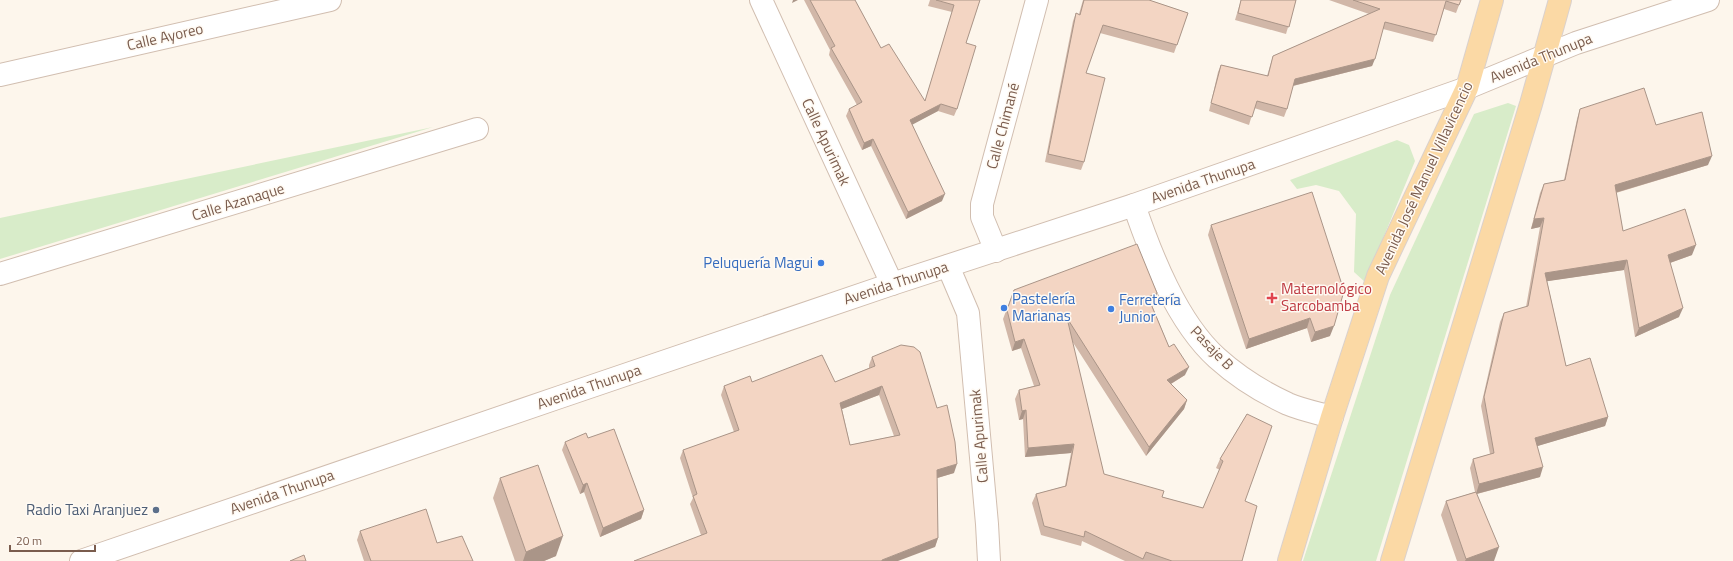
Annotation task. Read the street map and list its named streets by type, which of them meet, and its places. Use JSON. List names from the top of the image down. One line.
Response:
{"streets":{"main road":["Avenida José Manuel Villavicencio"],"street":["Calle Ayoreo","Avenida Thunupa","Calle Chimané","Calle Apurimak","Calle Azanaque","Pasaje B"]},"crossings":[["Avenida Thunupa","Calle Chimané"],["Avenida Thunupa","Calle Apurimak"],["Avenida Thunupa","Avenida José Manuel Villavicencio"],["Avenida Thunupa","Pasaje B"],["Avenida José Manuel Villavicencio","Pasaje B"]],"places":{"other":["Peluquería Magui","Pastelería Marianas","Ferretería Junior","Radio Taxi Aranjuez"],"health":["Maternológico Sarcobamba"]},"scale_bar":"20 m"}
